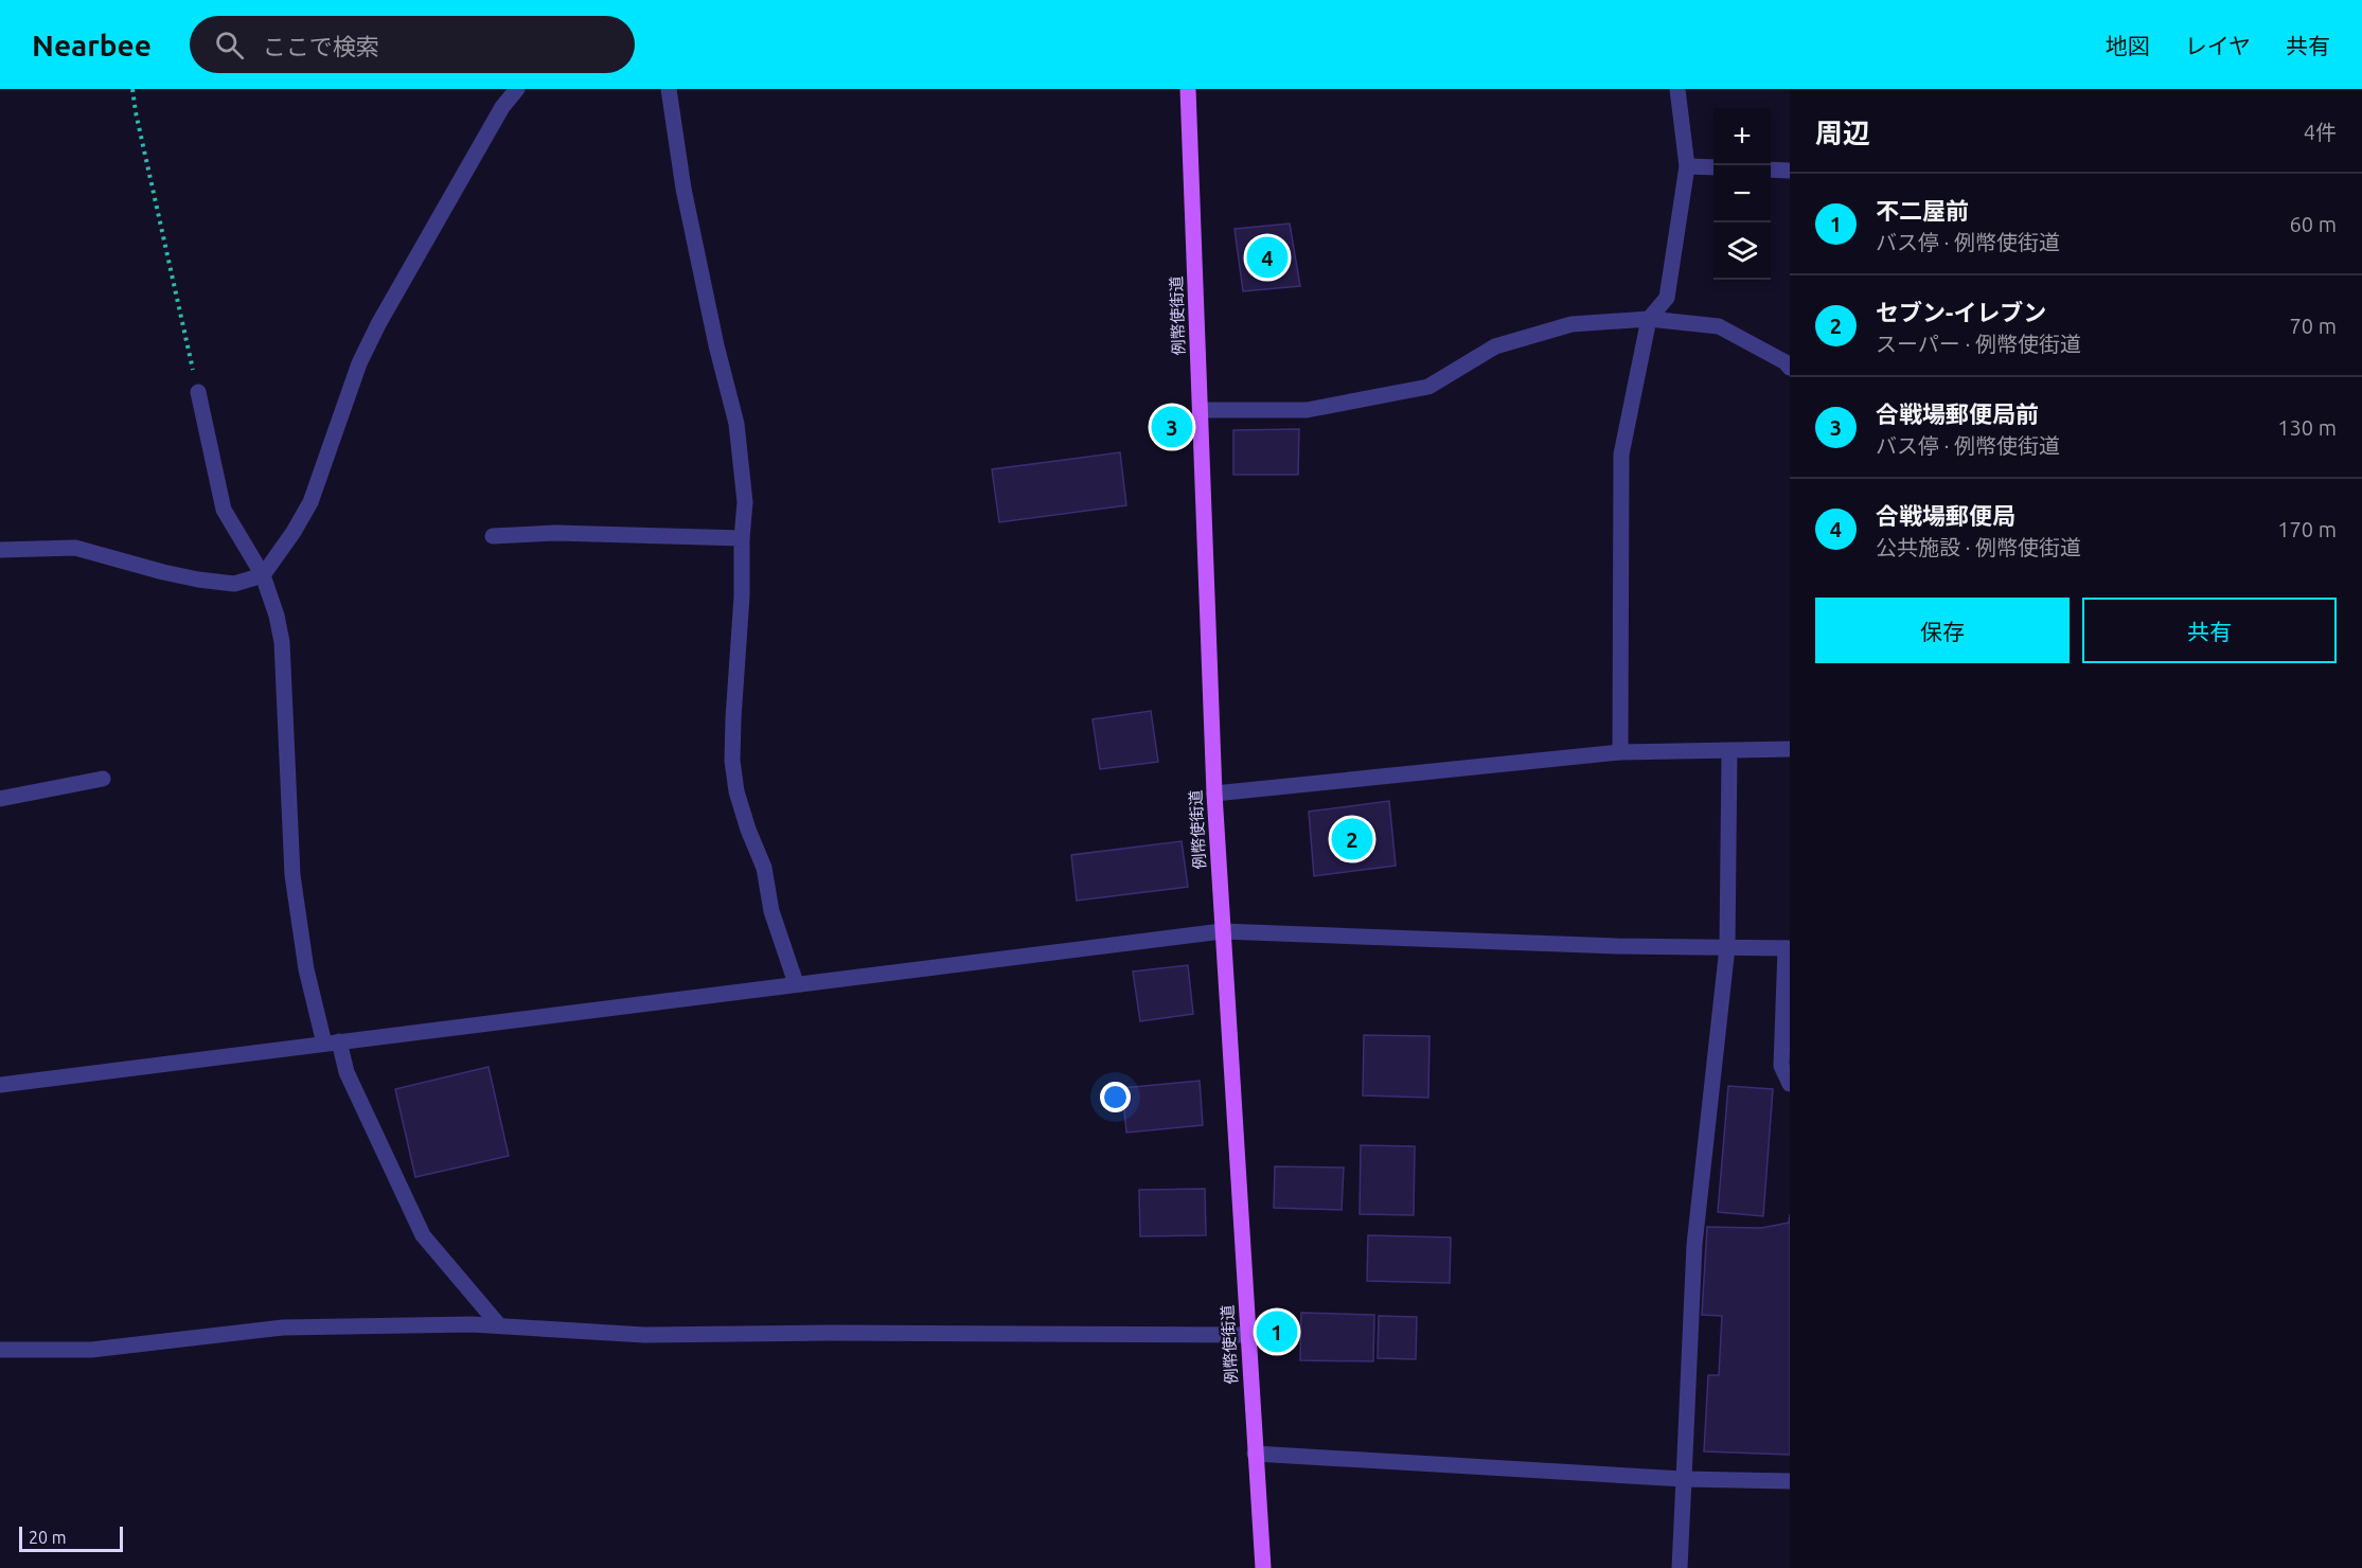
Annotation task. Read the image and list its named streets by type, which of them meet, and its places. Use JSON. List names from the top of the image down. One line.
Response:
{"streets":{"main road":["例幣使街道"]},"scale_bar":"20 m","page":{"header":"Nearbee","search":"ここで検索","nav":["地図","レイヤ","共有"],"heading":["周辺","4件"],"map_buttons":["+","−"],"list":[{"mark":"1","name":"不二屋前","note":"バス停 · 例幣使街道","value":"60 m"},{"mark":"2","name":"セブン-イレブン","note":"スーパー · 例幣使街道","value":"70 m"},{"mark":"3","name":"合戦場郵便局前","note":"バス停 · 例幣使街道","value":"130 m"},{"mark":"4","name":"合戦場郵便局","note":"公共施設 · 例幣使街道","value":"170 m"}],"pins":["4","3","2","1"],"buttons":["保存","共有"],"scale":"20 m"}}
